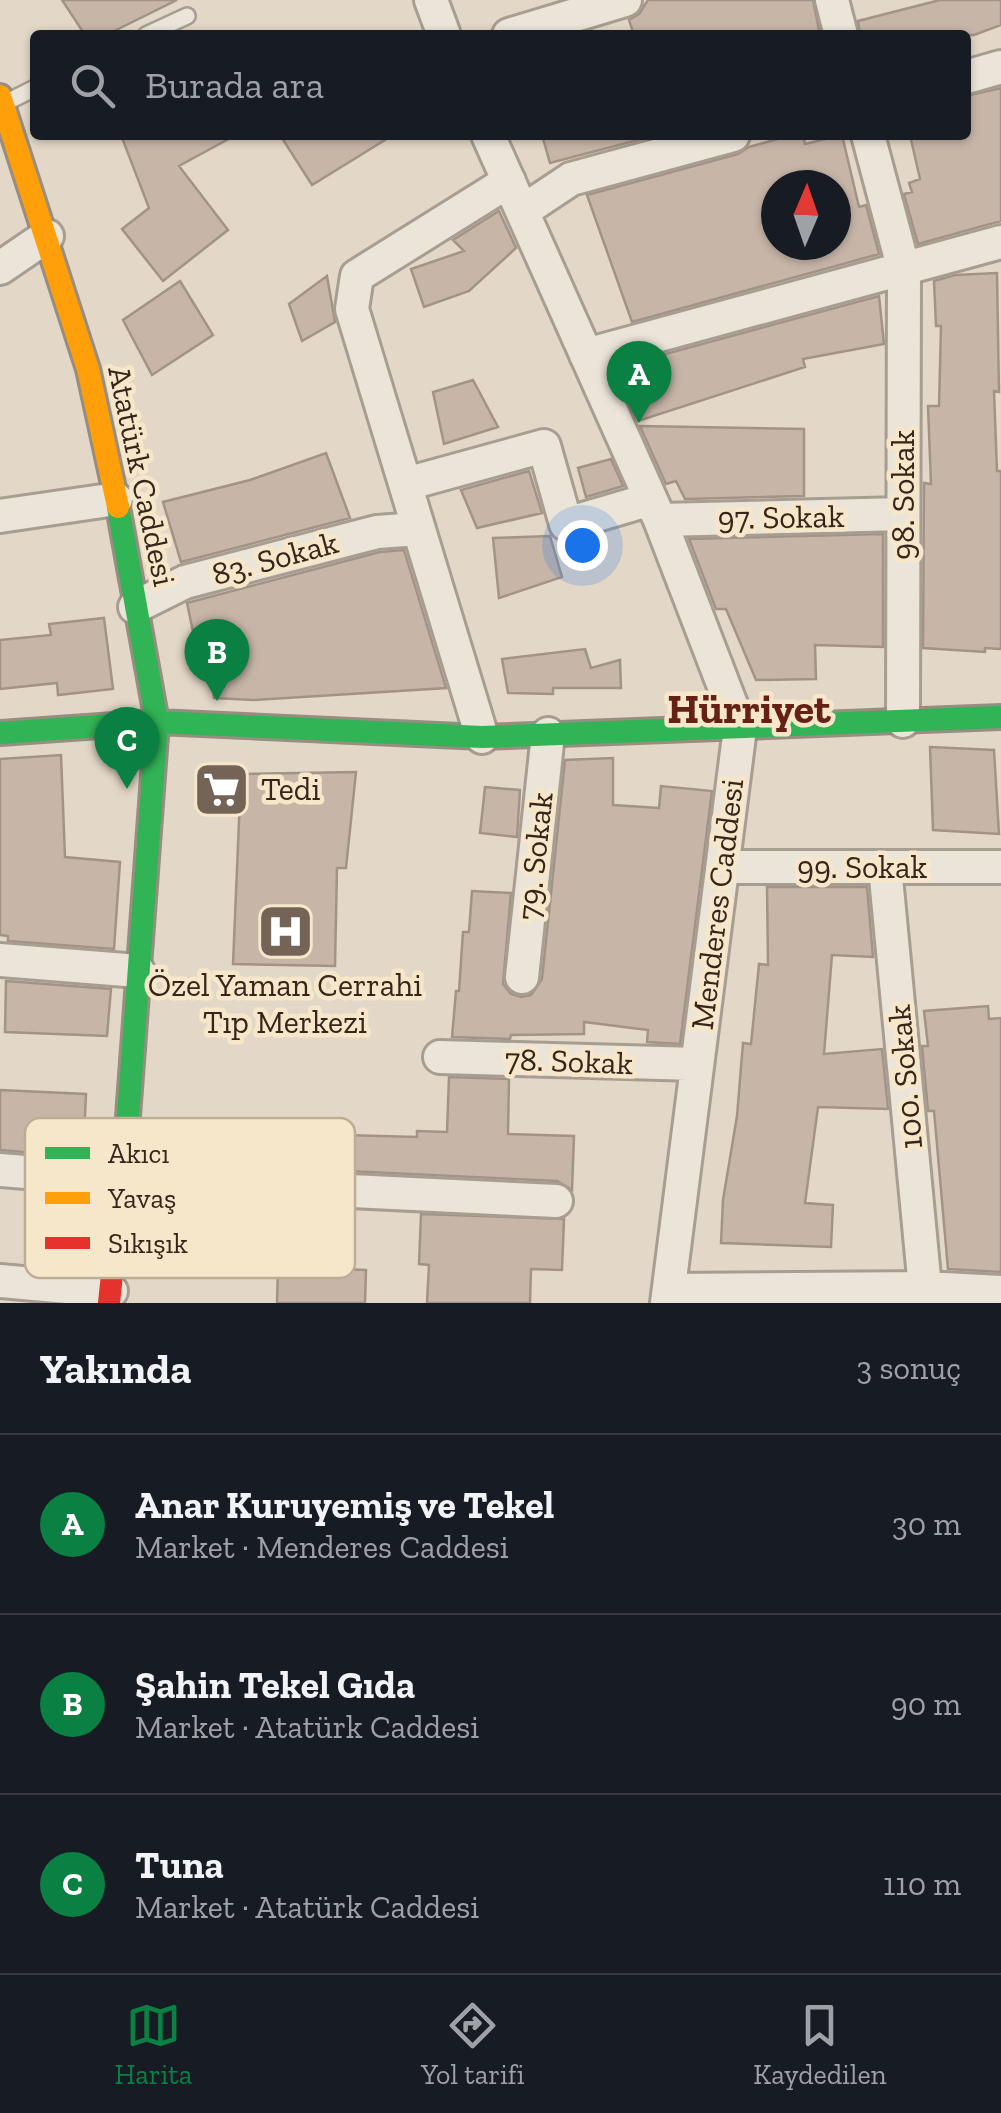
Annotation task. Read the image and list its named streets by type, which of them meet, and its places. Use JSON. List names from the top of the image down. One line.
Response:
{"streets":{"street":["Atatürk Caddesi","98. Sokak","97. Sokak","83. Sokak","79. Sokak","99. Sokak","Menderes Caddesi","78. Sokak","100. Sokak"]},"crossings":[["Atatürk Caddesi","83. Sokak"],["98. Sokak","97. Sokak"],["97. Sokak","Menderes Caddesi"],["99. Sokak","Menderes Caddesi"],["99. Sokak","100. Sokak"],["Menderes Caddesi","78. Sokak"]],"districts":["Hürriyet"],"places":{"supermarket":["Tedi"],"hospital":["Özel Yaman Cerrahi Tıp Merkezi"]},"legend":["Akıcı","Yavaş","Sıkışık"],"north":"top","page":{"search":"Burada ara","pins":["A","B","C"],"heading":["Yakında","3 sonuç"],"list":[{"mark":"A","name":"Anar Kuruyemiş ve Tekel","note":"Market · Menderes Caddesi","value":"30 m"},{"mark":"B","name":"Şahin Tekel Gıda","note":"Market · Atatürk Caddesi","value":"90 m"},{"mark":"C","name":"Tuna","note":"Market · Atatürk Caddesi","value":"110 m"}],"nav":["Harita","Yol tarifi","Kaydedilen"]}}
